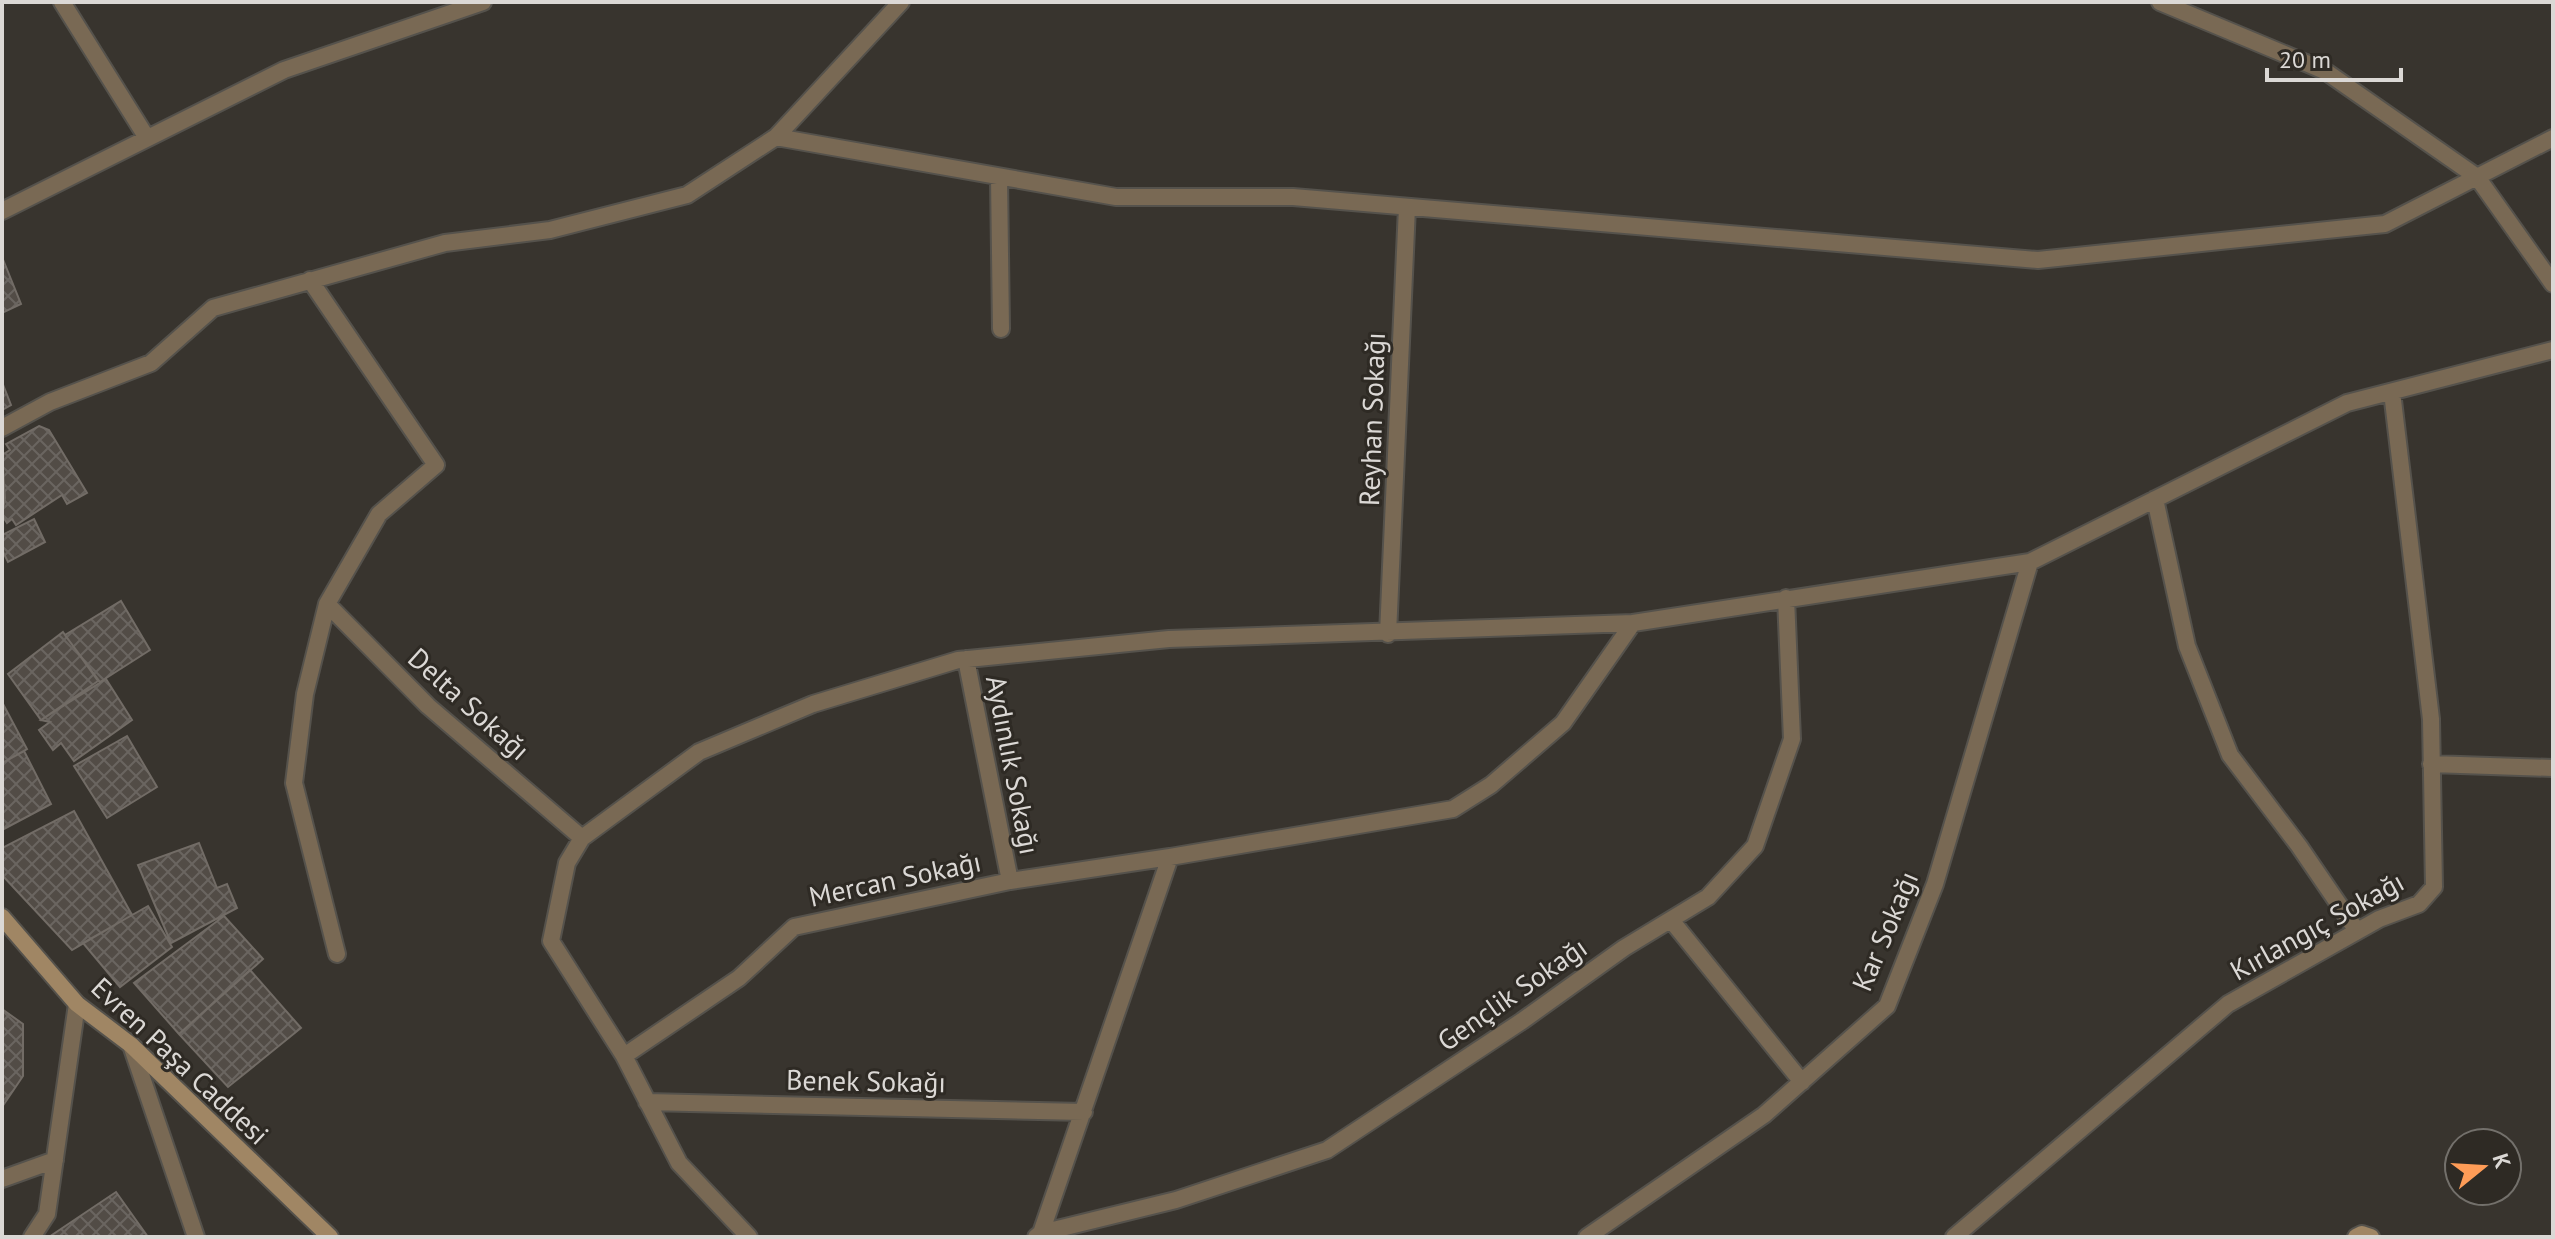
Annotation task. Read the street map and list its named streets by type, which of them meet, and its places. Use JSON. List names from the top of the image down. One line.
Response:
{"streets":{"main road":["Evren Paşa Caddesi"],"street":["Reyhan Sokağı","Delta Sokağı","Aydınlık Sokağı","Mercan Sokağı","Kırlangıç Sokağı","Kar Sokağı","Gençlik Sokağı","Benek Sokağı"]},"crossings":[["Aydınlık Sokağı","Mercan Sokağı"]],"scale_bar":"20 m","north":"right"}
